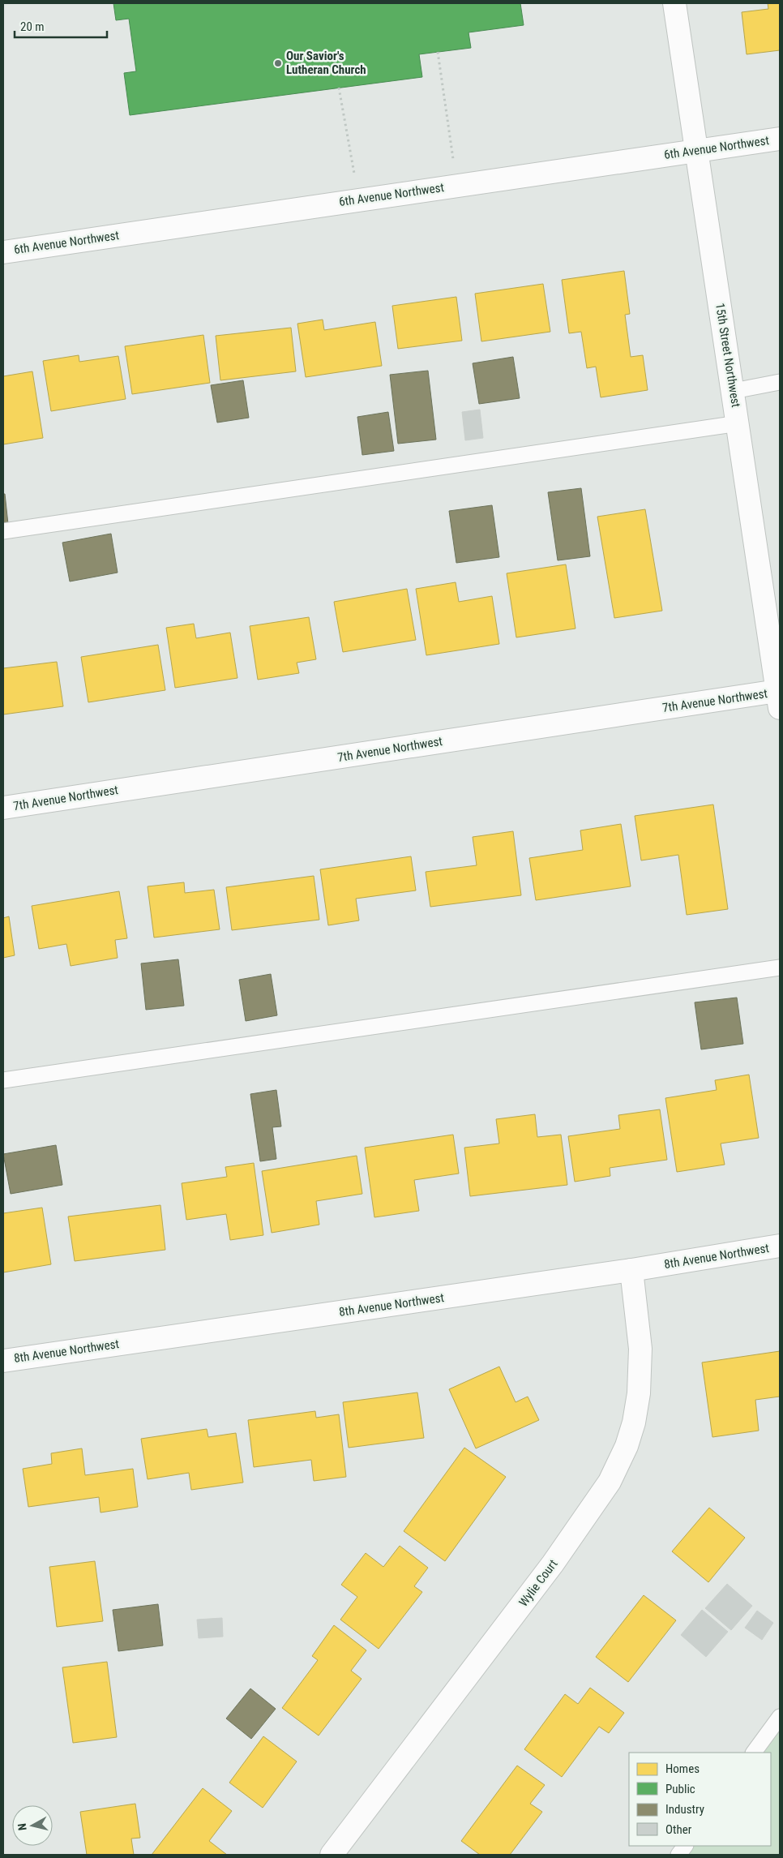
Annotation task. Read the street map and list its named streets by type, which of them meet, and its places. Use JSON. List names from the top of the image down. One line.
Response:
{"streets":{"street":["6th Avenue Northwest","15th Street Northwest","7th Avenue Northwest","8th Avenue Northwest","Wylie Court"]},"crossings":[["6th Avenue Northwest","15th Street Northwest"],["15th Street Northwest","7th Avenue Northwest"],["8th Avenue Northwest","Wylie Court"]],"places":["Our Savior's Lutheran Church"],"legend":["Homes","Public","Industry","Other"],"scale_bar":"20 m","north":"left"}
